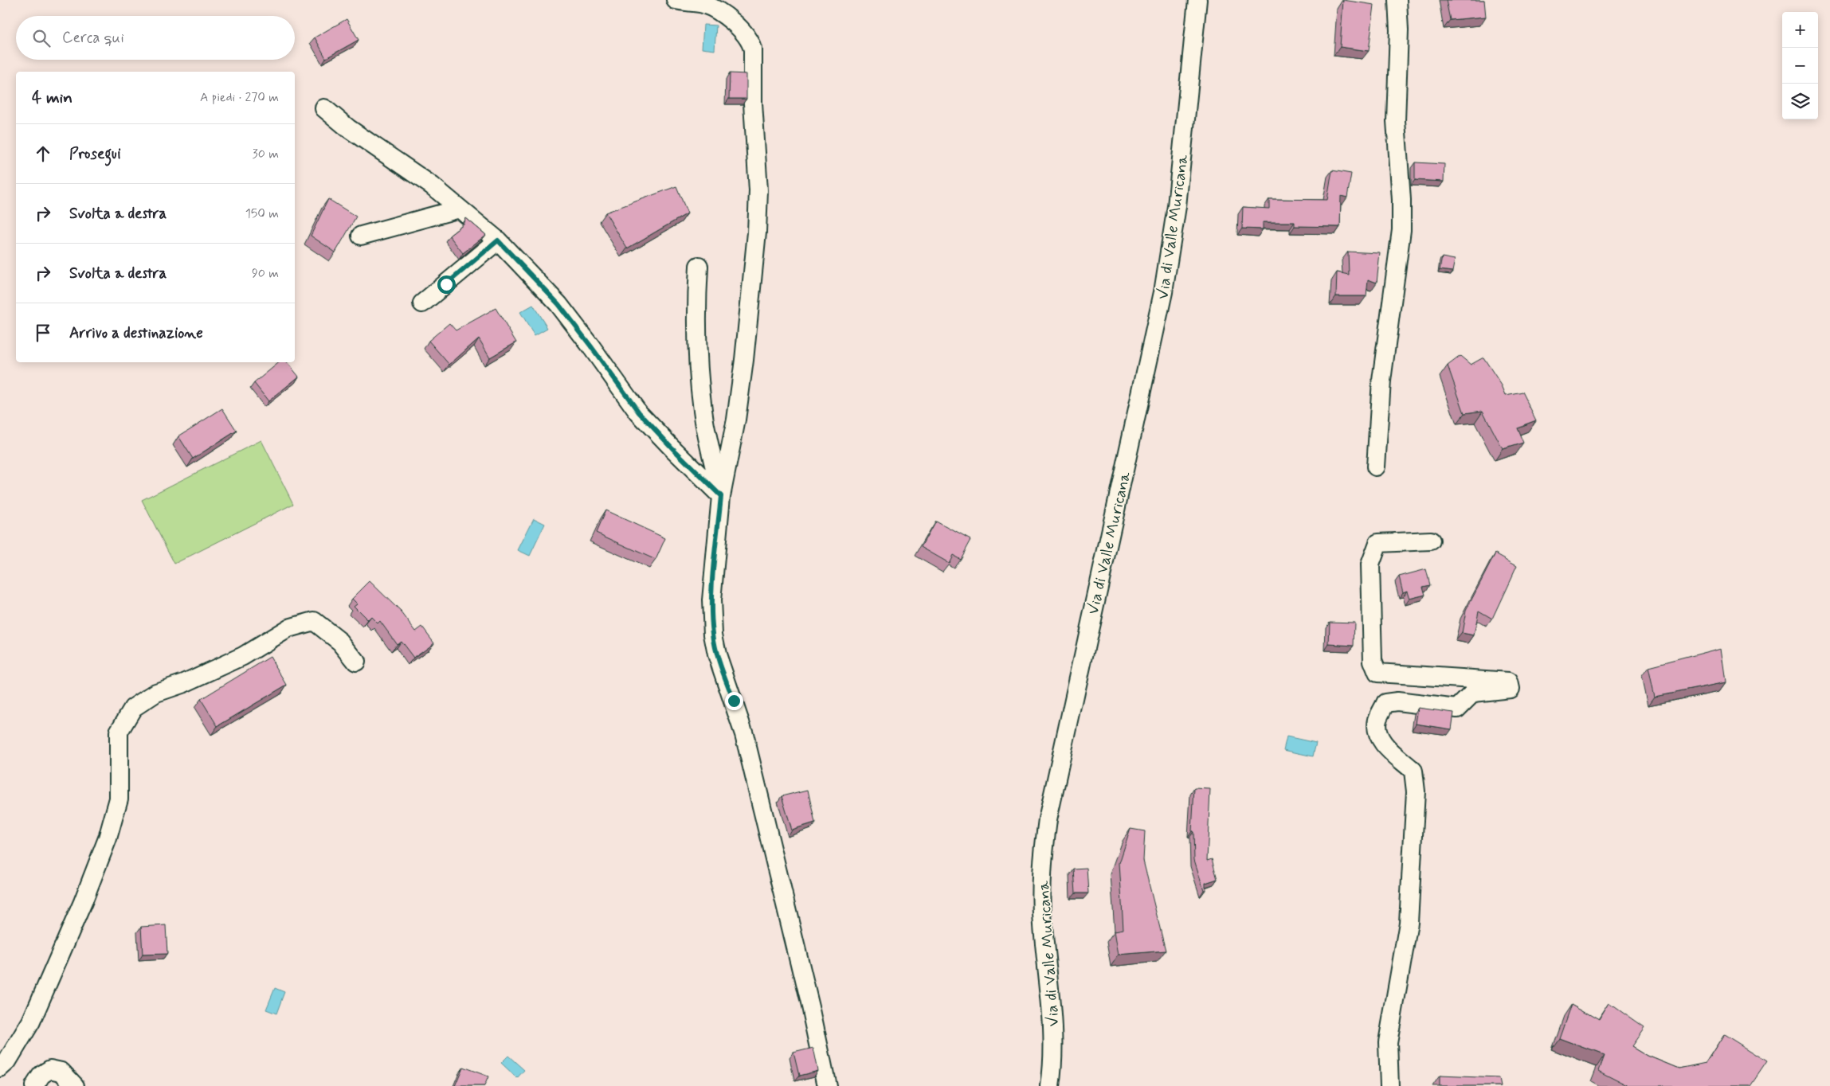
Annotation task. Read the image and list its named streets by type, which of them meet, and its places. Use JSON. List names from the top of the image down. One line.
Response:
{"streets":{"street":["Via di Valle Muricana"]},"page":{"map_buttons":["+","−"],"search":"Cerca qui","heading":["4 min","A piedi · 270 m"],"list":[["Prosegui","30 m"],["Svolta a destra","150 m"],["Svolta a destra","90 m"],"Arrivo a destinazione"]}}
